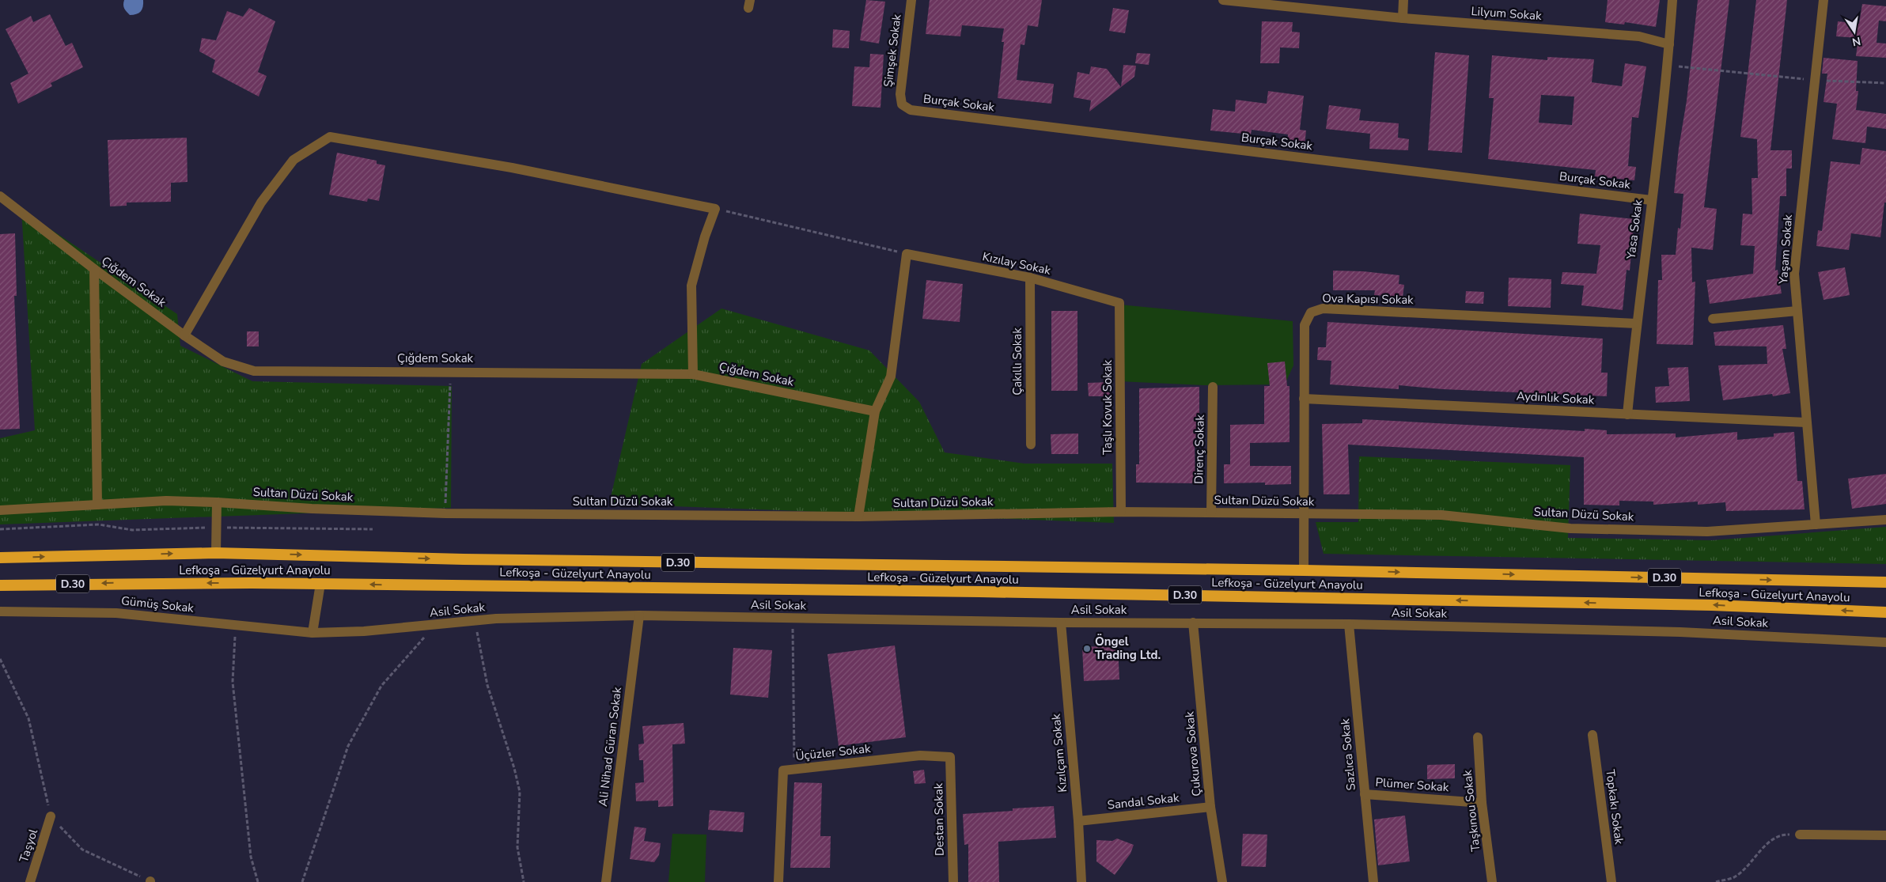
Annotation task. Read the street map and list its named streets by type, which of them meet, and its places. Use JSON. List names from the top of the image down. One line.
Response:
{"streets":{"highway":["D.30","Lefkoşa - Güzelyurt Anayolu"],"street":["Lilyum Sokak","Şimşek Sokak","Burçak Sokak","Yasa Sokak","Yaşam Sokak","Kızılay Sokak","Çığdem Sokak","Ova Kapısı Sokak","Çakıllı Sokak","Aydınlık Sokak","Taşlı Kovuk Sokak","Direnç Sokak","Sultan Düzü Sokak","Gümüş Sokak","Asil Sokak","Ali Nihad Güran Sokak","Üçüzler Sokak","Kızılçam Sokak","Çukurova Sokak","Sazlıca Sokak","Plümer Sokak","Sandal Sokak","Topkakı Sokak","Taşkınou Sokak","Destan Sokak","Taşyol"]},"crossings":[["Lilyum Sokak","Yasa Sokak"],["Şimşek Sokak","Burçak Sokak"],["Burçak Sokak","Yasa Sokak"],["Yasa Sokak","Ova Kapısı Sokak"],["Yasa Sokak","Aydınlık Sokak"],["Yaşam Sokak","Aydınlık Sokak"],["Yaşam Sokak","Sultan Düzü Sokak"],["Kızılay Sokak","Çakıllı Sokak"],["Kızılay Sokak","Taşlı Kovuk Sokak"],["Ova Kapısı Sokak","Aydınlık Sokak"],["Ova Kapısı Sokak","Sultan Düzü Sokak"],["Ova Kapısı Sokak","Lefkoşa - Güzelyurt Anayolu"],["Taşlı Kovuk Sokak","Sultan Düzü Sokak"],["Direnç Sokak","Sultan Düzü Sokak"],["Gümüş Sokak","Asil Sokak"],["Asil Sokak","Ali Nihad Güran Sokak"],["Asil Sokak","Kızılçam Sokak"],["Asil Sokak","Çukurova Sokak"],["Asil Sokak","Sazlıca Sokak"],["Üçüzler Sokak","Destan Sokak"],["Kızılçam Sokak","Sandal Sokak"],["Çukurova Sokak","Sandal Sokak"],["Sazlıca Sokak","Plümer Sokak"],["Plümer Sokak","Taşkınou Sokak"]],"places":["Öngel Trading Ltd."],"north":"bottom"}
